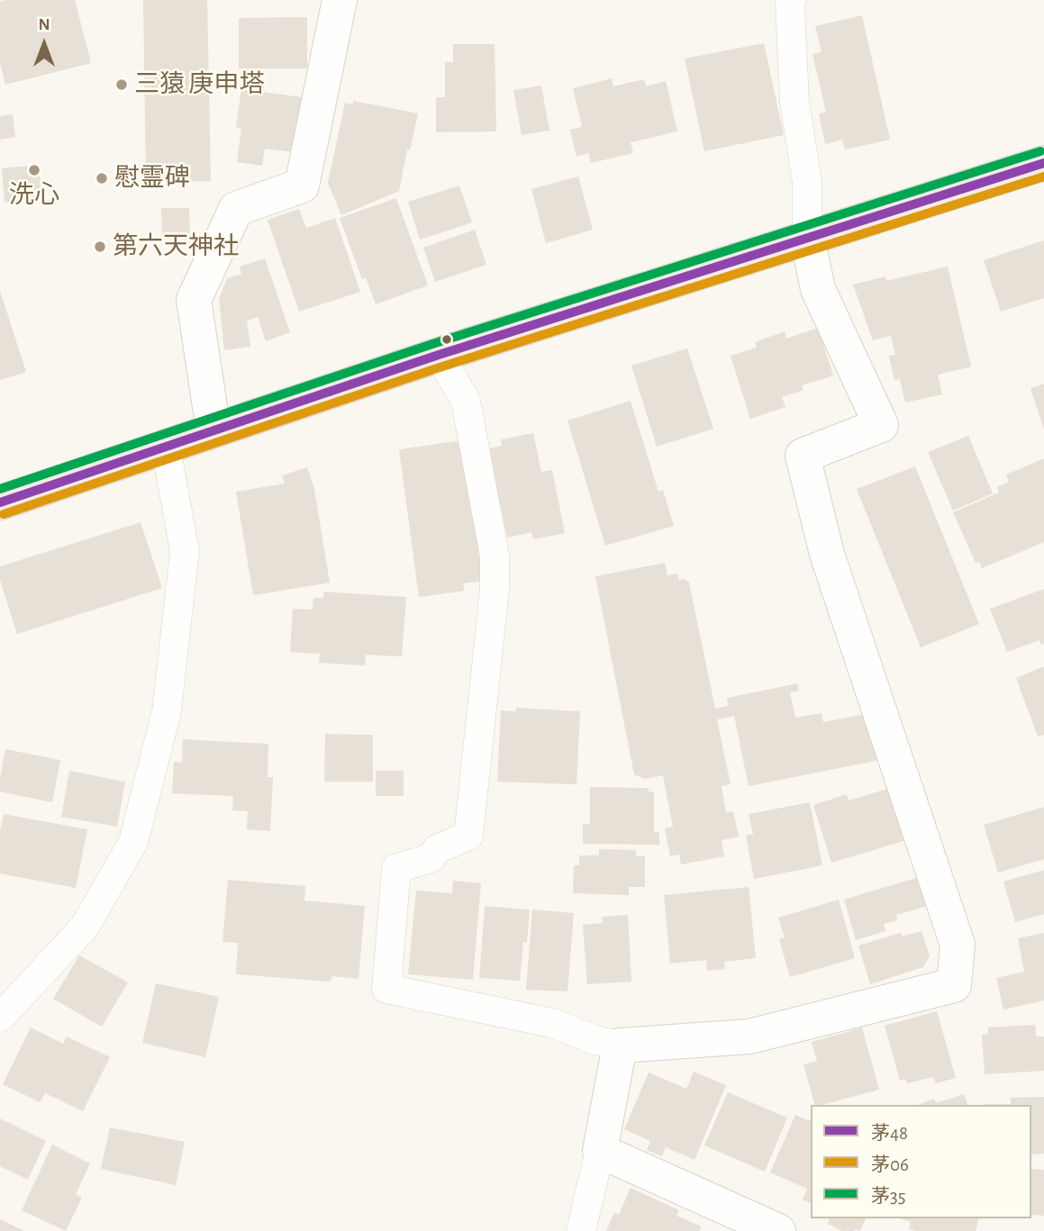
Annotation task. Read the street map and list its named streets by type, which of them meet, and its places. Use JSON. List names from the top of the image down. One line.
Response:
{"places":["三猿 庚申塔","洗心","慰霊碑","第六天神社"],"lines":["transit line 茅35","transit line 茅48","transit line 茅06"],"legend":["茅48","茅06","茅35"],"north":"top"}
